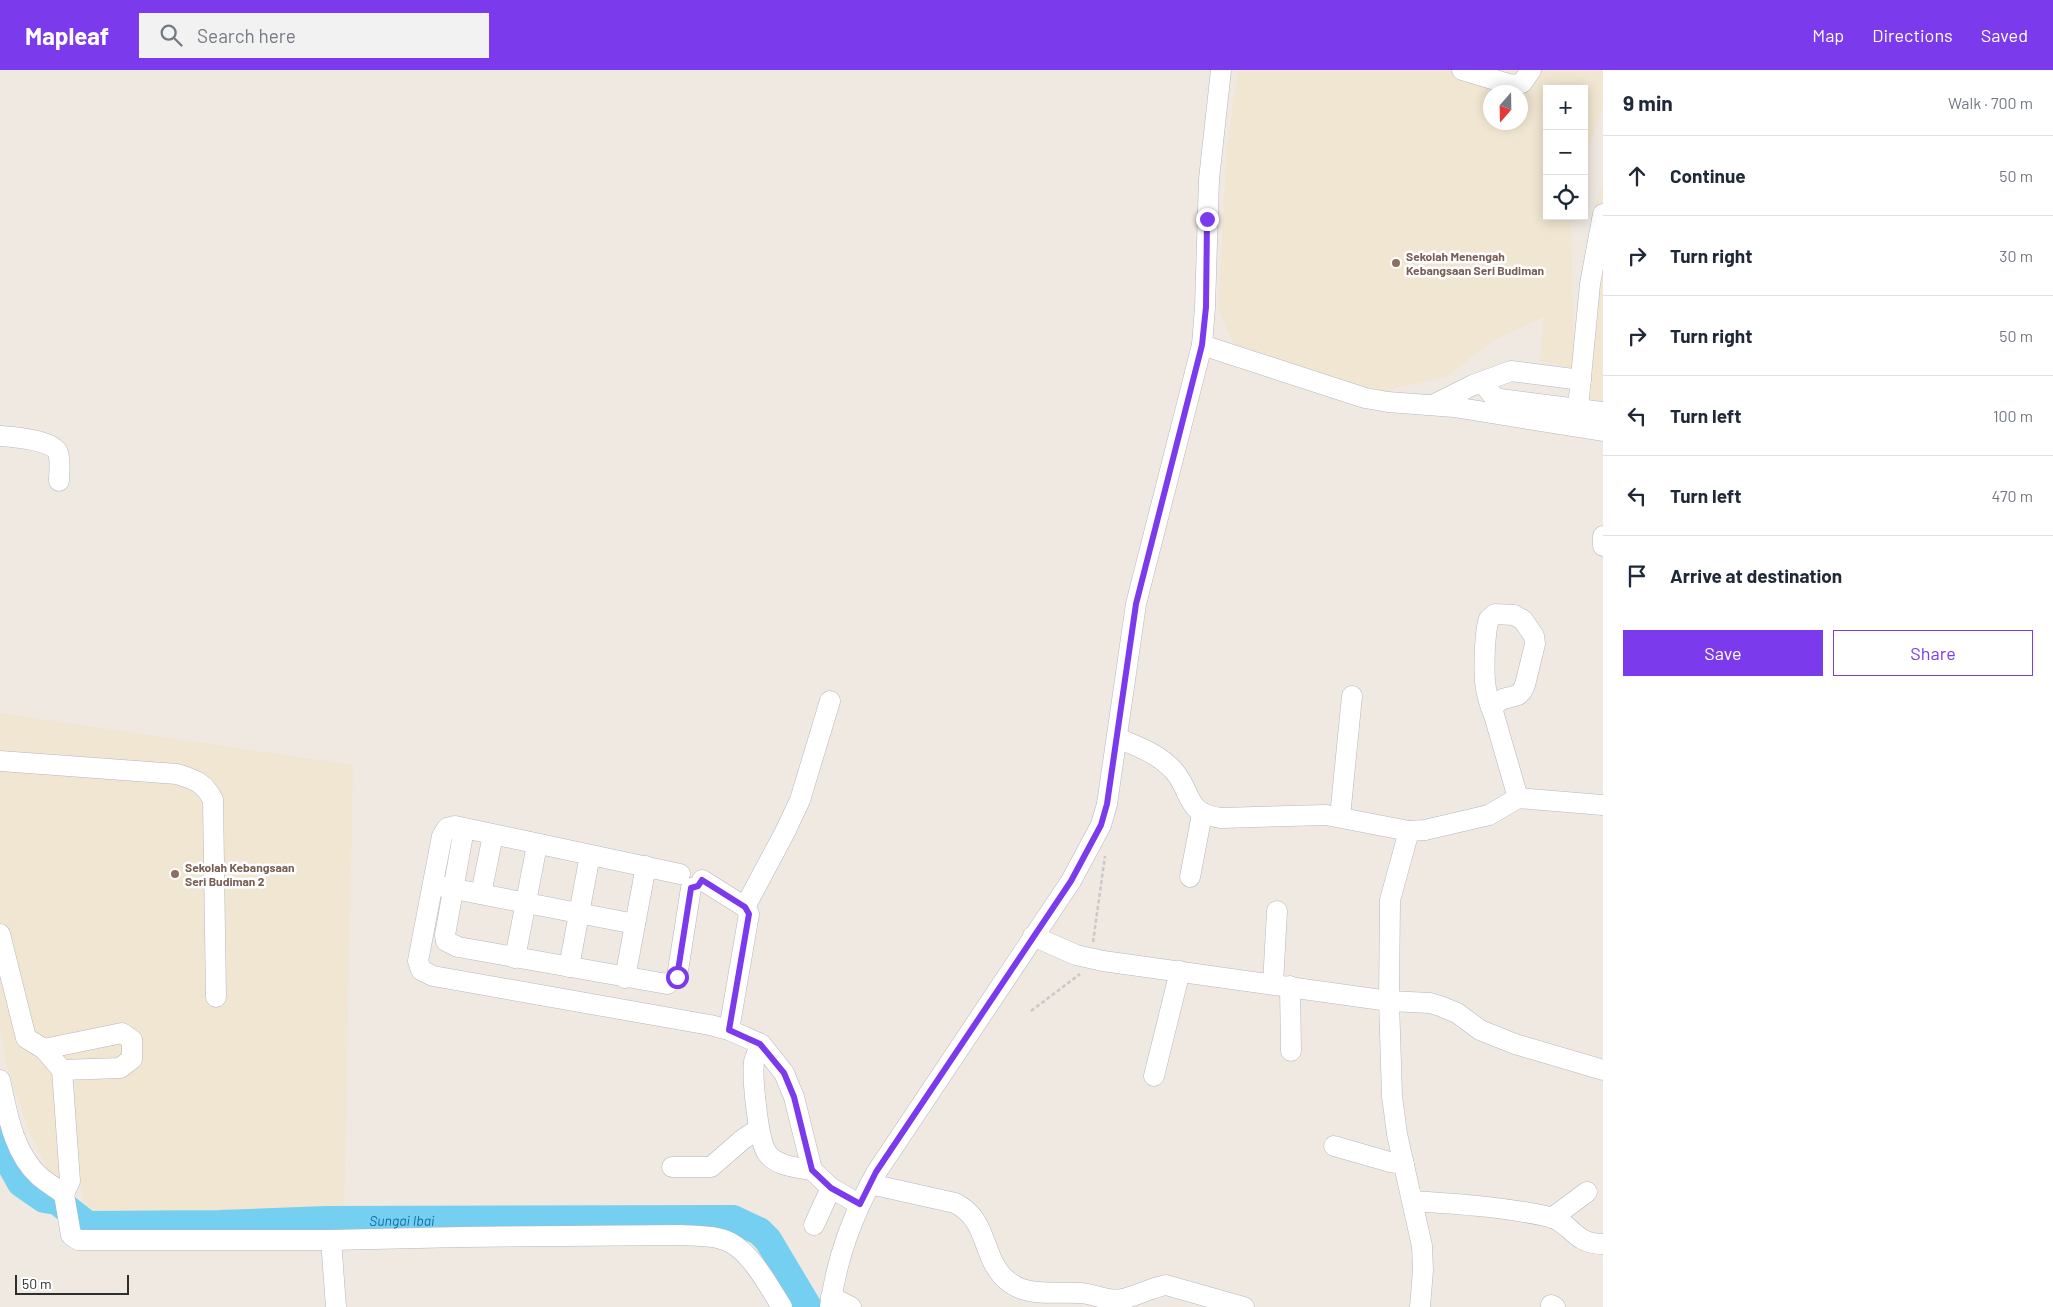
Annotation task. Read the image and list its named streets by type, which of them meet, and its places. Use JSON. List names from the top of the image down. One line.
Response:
{"water":["Sungai Ibai"],"places":["Sekolah Menengah Kebangsaan Seri Budiman","Sekolah Kebangsaan Seri Budiman 2"],"scale_bar":"50 m","north":"bottom","page":{"header":"Mapleaf","search":"Search here","nav":["Map","Directions","Saved"],"heading":["9 min","Walk · 700 m"],"map_buttons":["+","−"],"list":[["Continue","50 m"],["Turn right","30 m"],["Turn right","50 m"],["Turn left","100 m"],["Turn left","470 m"],"Arrive at destination"],"buttons":["Save","Share"],"scale":"50 m"}}
